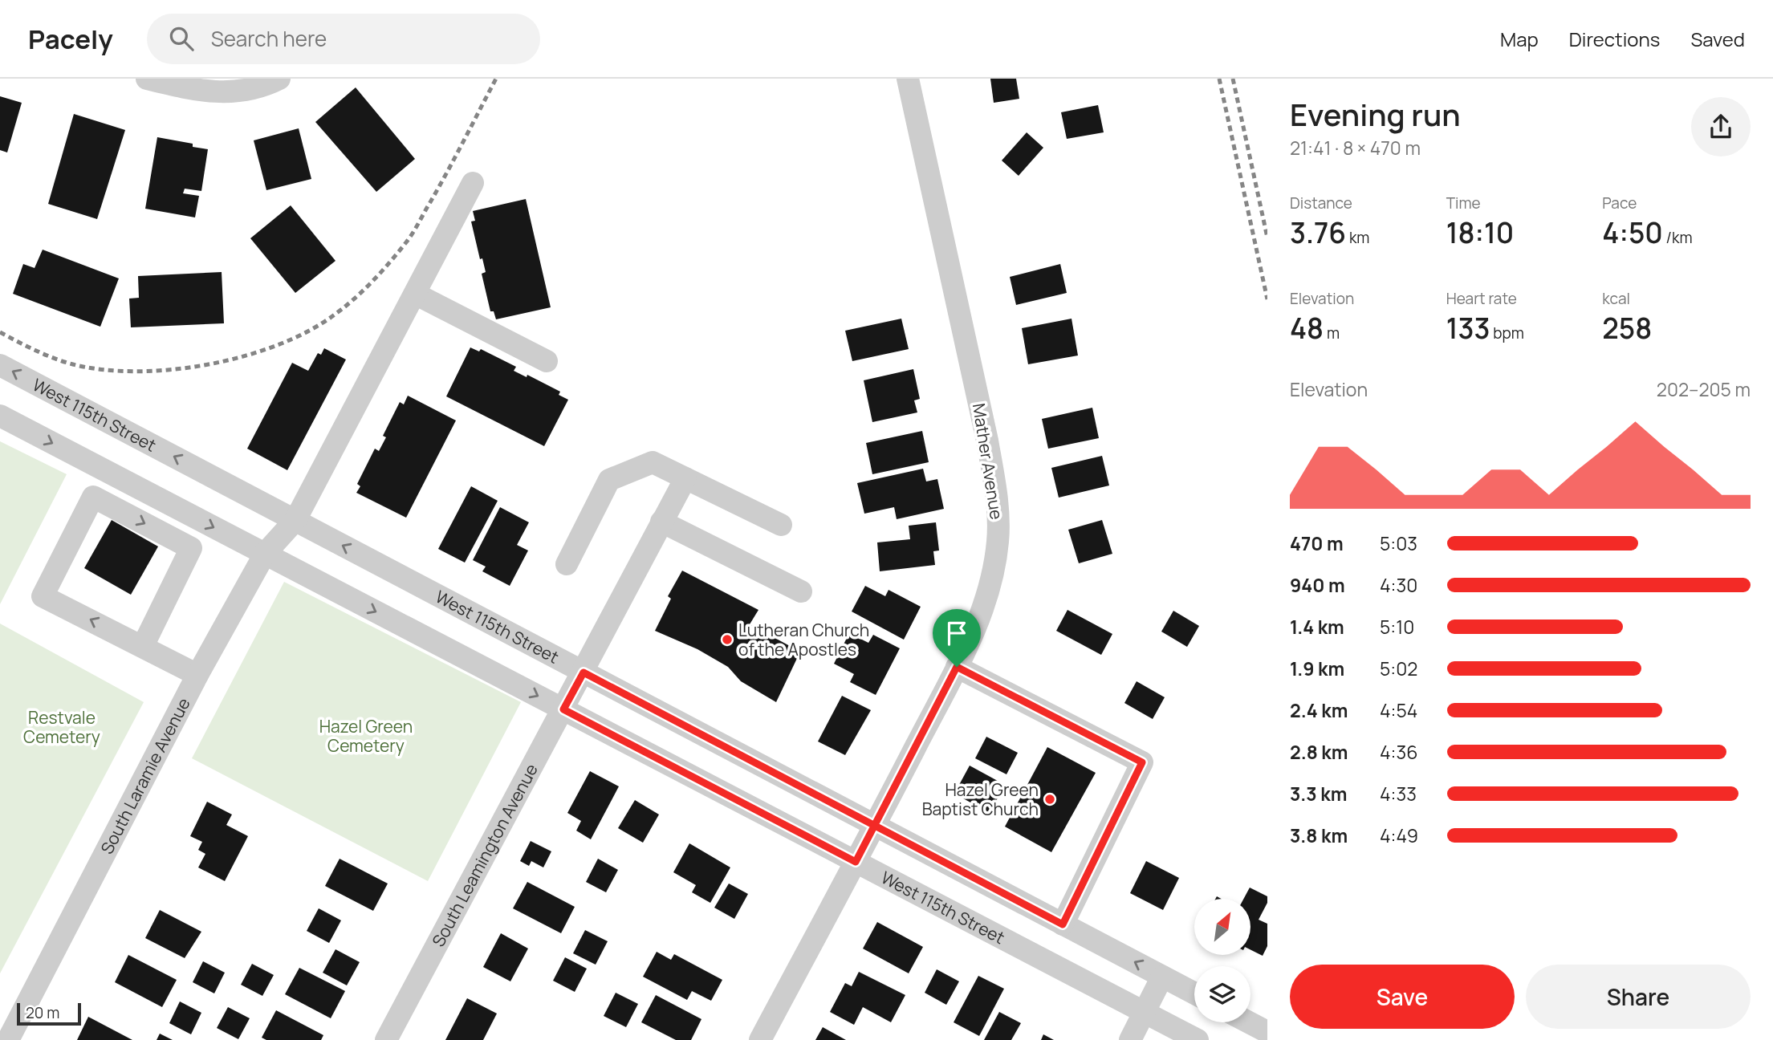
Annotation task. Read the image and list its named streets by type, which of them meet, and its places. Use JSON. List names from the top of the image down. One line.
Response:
{"streets":{"street":["West 115th Street","Mather Avenue","South Laramie Avenue","South Leamington Avenue"]},"crossings":[["West 115th Street","Mather Avenue"],["West 115th Street","South Laramie Avenue"],["West 115th Street","South Leamington Avenue"]],"parks":["Restvale Cemetery","Hazel Green Cemetery"],"places":["Lutheran Church of the Apostles","Hazel Green Baptist Church"],"scale_bar":"20 m","north":"top right","page":{"header":"Pacely","search":"Search here","nav":["Map","Directions","Saved"],"heading":["Evening run","21:41 · 8 × 470 m"],"stats":[["Distance","3.76 km"],["Time","18:10"],["Pace","4:50 /km"],["Elevation","48 m"],["Heart rate","133 bpm"],["kcal","258"]],"chart":["Elevation","202–205 m"],"list":[{"name":"470 m","note":"5:03"},{"name":"940 m","note":"4:30"},{"name":"1.4 km","note":"5:10"},{"name":"1.9 km","note":"5:02"},{"name":"2.4 km","note":"4:54"},{"name":"2.8 km","note":"4:36"},{"name":"3.3 km","note":"4:33"},{"name":"3.8 km","note":"4:49"}],"buttons":["Save","Share"],"scale":"20 m"}}
